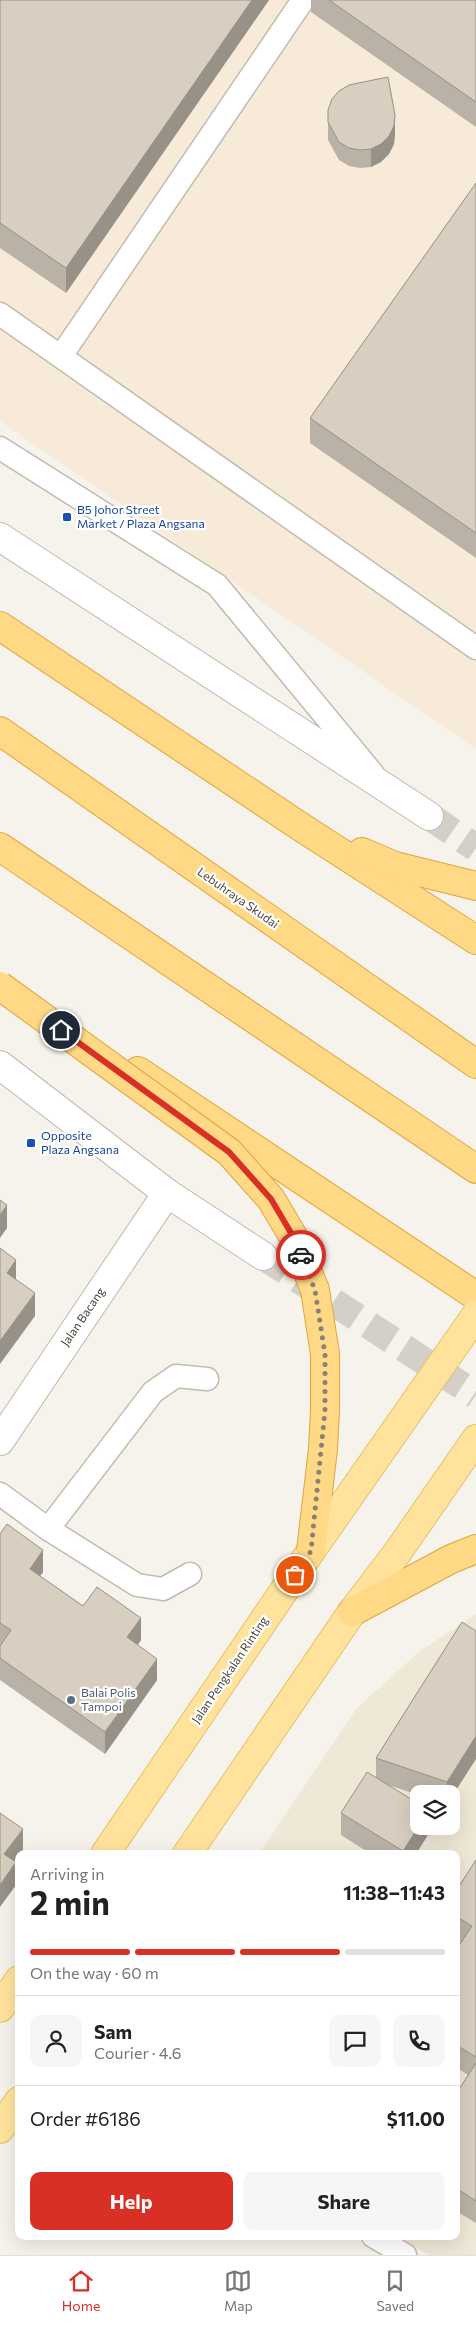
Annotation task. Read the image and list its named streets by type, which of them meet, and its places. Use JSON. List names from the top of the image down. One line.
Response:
{"streets":{"highway":["Lebuhraya Skudai"],"main road":["Jalan Pengkalan Rinting"],"street":["Jalan Bacang"]},"places":{"transit":["B5 Johor Street Market / Plaza Angsana","Opposite Plaza Angsana"],"other":["Balai Polis Tampoi"]},"page":{"heading":["2 min","Arriving in","11:38–11:43"],"panel":["Sam","Courier · 4.6","Order #6186","$11.00"],"bar":"On the way · 60 m","buttons":["Help","Share"],"tabs":["Home","Map","Saved"]}}
